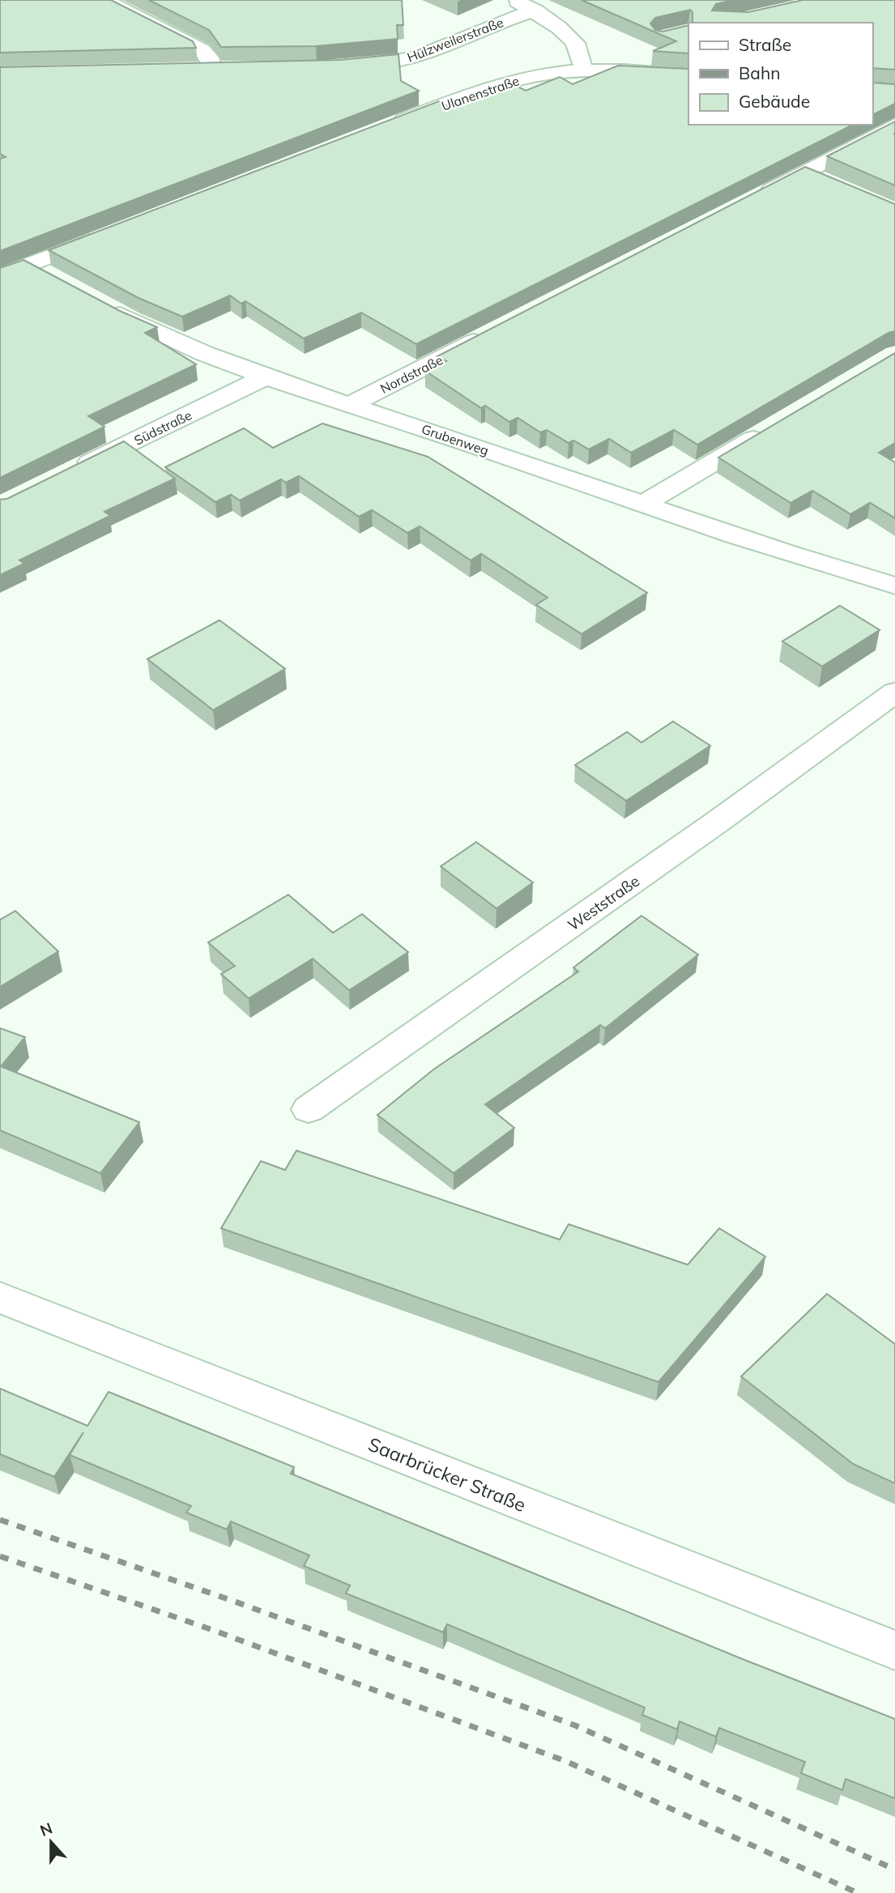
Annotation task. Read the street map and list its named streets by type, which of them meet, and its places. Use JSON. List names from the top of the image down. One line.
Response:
{"streets":{"street":["Hülzweilerstraße","Ulanenstraße","Nordstraße","Südstraße","Grubenweg","Weststraße","Saarbrücker Straße"]},"crossings":[["Nordstraße","Grubenweg"],["Südstraße","Grubenweg"]],"legend":["Straße","Bahn","Gebäude"],"north":"top"}
